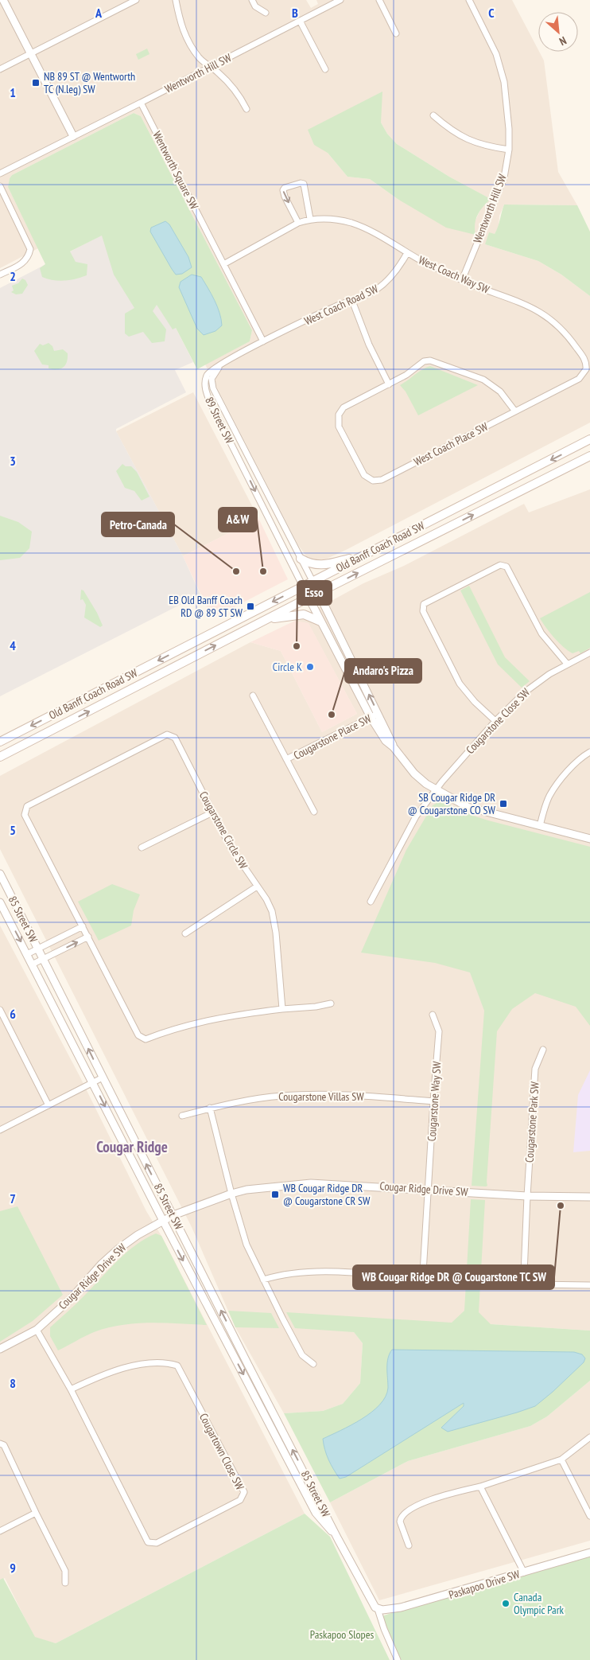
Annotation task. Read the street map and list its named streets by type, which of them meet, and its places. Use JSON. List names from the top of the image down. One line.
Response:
{"streets":{"main road":["Old Banff Coach Road SW"],"street":["Wentworth Hill SW","Wentworth Square SW","West Coach Way SW","West Coach Road SW","89 Street SW","West Coach Place SW","Cougarstone Close SW","Cougarstone Place SW","Cougarstone Circle SW","85 Street SW","Cougarstone Villas SW","Cougarstone Way SW","Cougarstone Park SW","Cougar Ridge Drive SW","Cougartown Close SW","Paskapoo Drive SW"]},"crossings":[["Wentworth Hill SW","Wentworth Square SW"],["Wentworth Hill SW","West Coach Way SW"],["Wentworth Square SW","West Coach Way SW"],["Wentworth Square SW","West Coach Road SW"],["West Coach Way SW","West Coach Road SW"],["West Coach Way SW","West Coach Place SW"],["89 Street SW","Old Banff Coach Road SW"],["85 Street SW","Cougar Ridge Drive SW"],["85 Street SW","Paskapoo Drive SW"],["Cougarstone Villas SW","Cougarstone Way SW"],["Cougarstone Way SW","Cougar Ridge Drive SW"],["Cougarstone Park SW","Cougar Ridge Drive SW"],["Cougar Ridge Drive SW","Cougartown Close SW"]],"districts":["Cougar Ridge"],"parks":["Paskapoo Slopes"],"places":{"transit":["NB 89 ST @ Wentworth TC (N.leg) SW","EB Old Banff Coach RD @ 89 ST SW","SB Cougar Ridge DR @ Cougarstone CO SW","WB Cougar Ridge DR @ Cougarstone CR SW"],"other":["Petro-Canada","A&W","Esso","Circle K","Andaro's Pizza","WB Cougar Ridge DR @ Cougarstone TC SW","Canada Olympic Park"]},"north":"bottom right","grid":{"columns":["A","B","C"],"rows":["1","2","3","4","5","6","7","8","9"]}}
